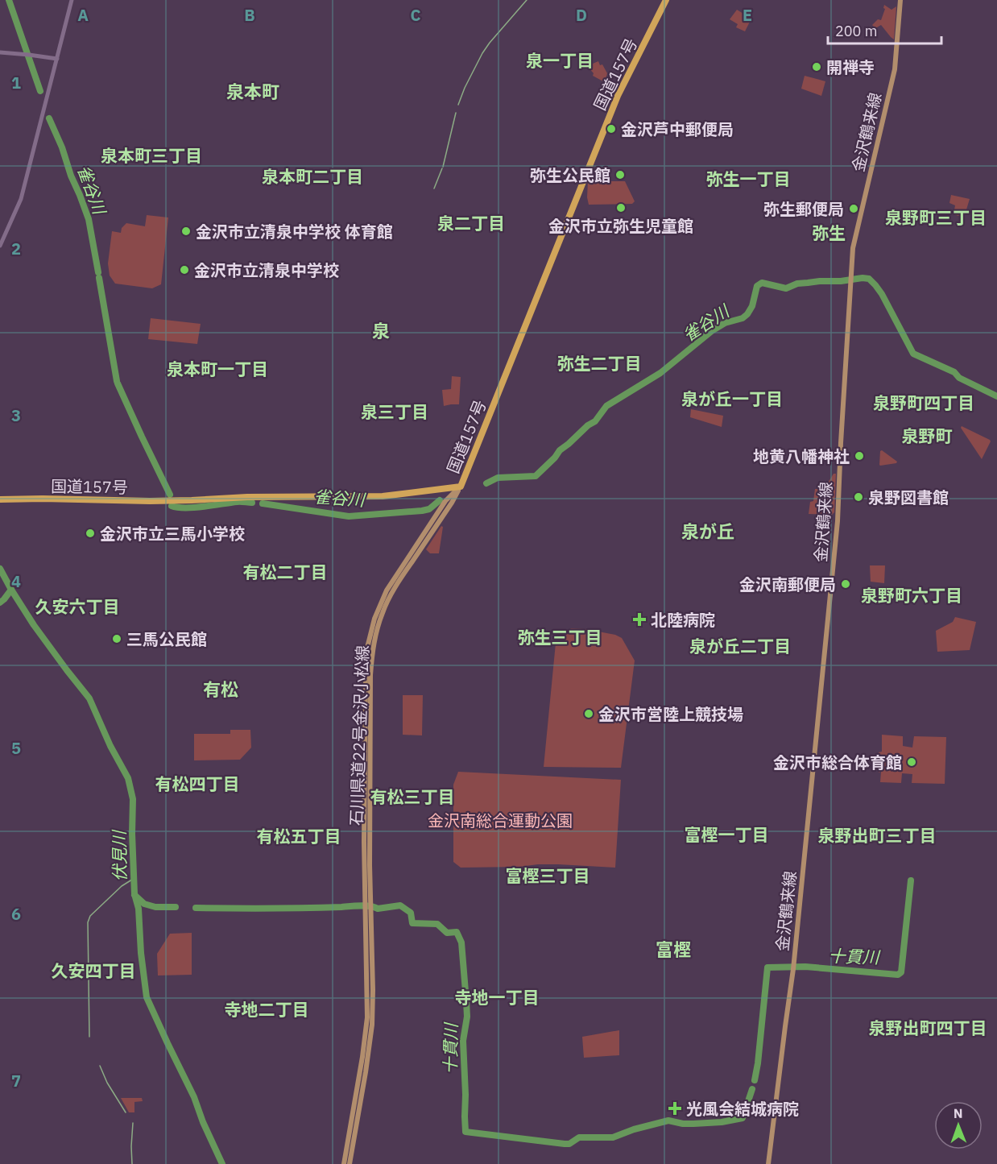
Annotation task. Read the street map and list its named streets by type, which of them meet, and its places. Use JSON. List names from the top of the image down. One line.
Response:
{"streets":{"highway":["国道157号"],"main road":["金沢鶴来線","石川県道22号金沢小松線"]},"crossings":[["国道157号","石川県道22号金沢小松線"]],"districts":["泉一丁目","泉本町","泉本町三丁目","泉本町二丁目","弥生一丁目","泉野町三丁目","泉二丁目","弥生","泉","弥生二丁目","泉本町一丁目","泉が丘一丁目","泉野町四丁目","泉三丁目","泉野町","泉が丘","有松二丁目","泉野町六丁目","久安六丁目","弥生三丁目","泉が丘二丁目","有松","有松四丁目","有松三丁目","富樫一丁目","泉野出町三丁目","有松五丁目","富樫三丁目","富樫","久安四丁目","寺地一丁目","寺地二丁目","泉野出町四丁目"],"water":["雀谷川","伏見川","十貫川"],"parks":["金沢南総合運動公園"],"places":{"other":["開禅寺","金沢芦中郵便局","弥生公民館","金沢市立弥生児童館","弥生郵便局","金沢市立清泉中学校 体育館","金沢市立清泉中学校","地黄八幡神社","泉野図書館","金沢市立三馬小学校","金沢南郵便局","三馬公民館","金沢市営陸上競技場","金沢市総合体育館"],"health":["北陸病院","光風会結城病院"]},"scale_bar":"200 m","north":"top","grid":{"columns":["A","B","C","D","E"],"rows":["1","2","3","4","5","6","7"]}}
